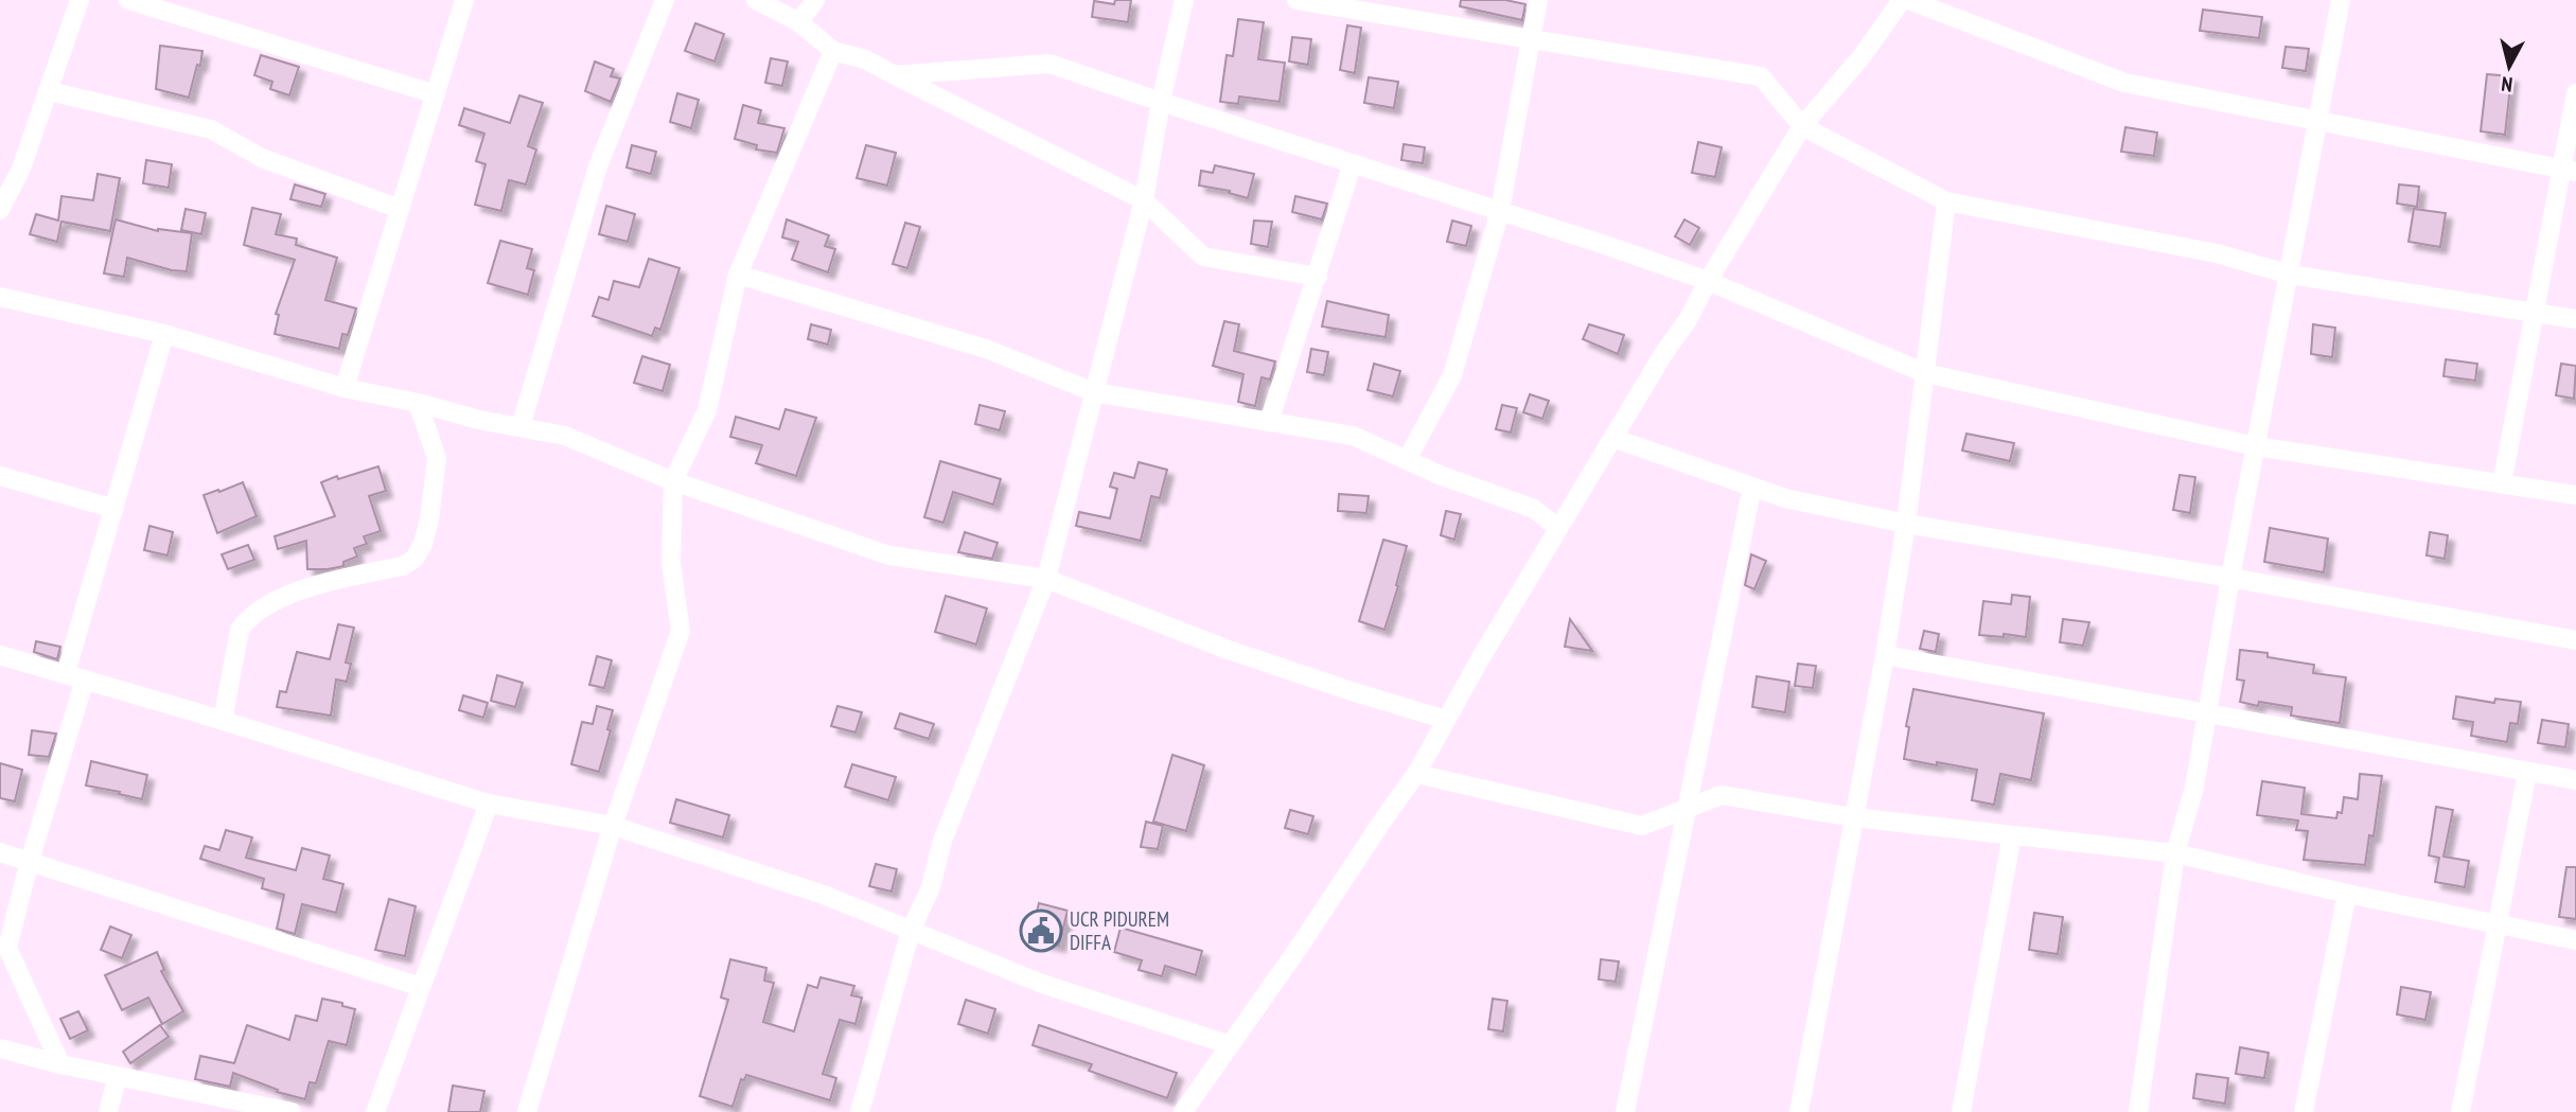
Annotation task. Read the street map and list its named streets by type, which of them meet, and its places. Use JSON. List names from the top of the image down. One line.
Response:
{"places":{"public building":["UCR PIDUREM DIFFA"]},"north":"bottom"}
